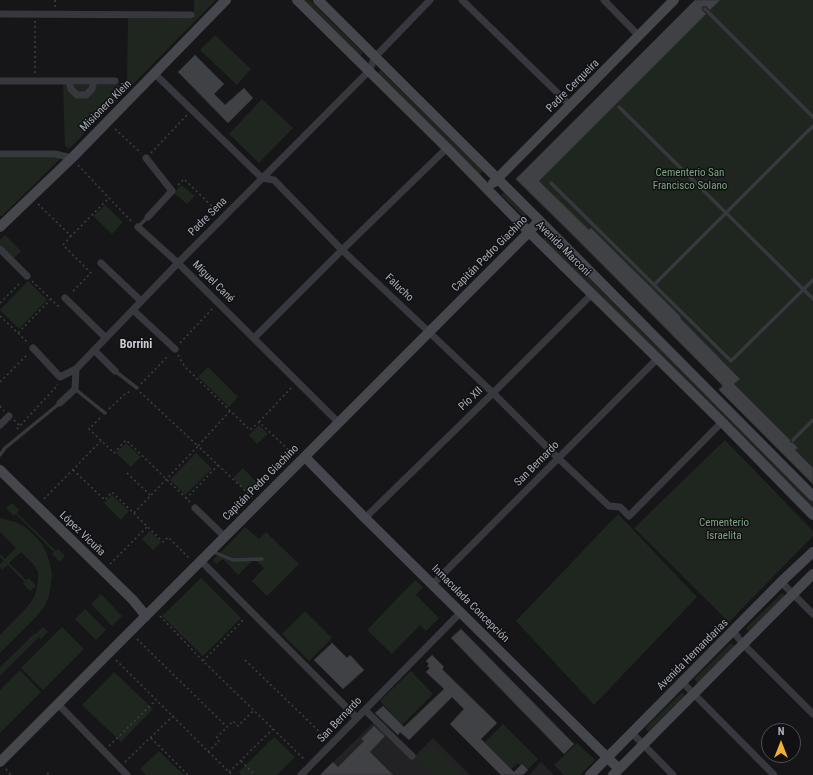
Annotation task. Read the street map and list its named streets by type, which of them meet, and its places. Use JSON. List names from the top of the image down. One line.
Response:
{"streets":{"main road":["Padre Cerqueira","Misionero Klein","Avenida Marconi","Capitán Pedro Giachino","López Vicuña","Inmaculada Concepción","Avenida Hernandarias"],"street":["Padre Sena","Miguel Cané","Falucho","Pío XII","San Bernardo"]},"crossings":[["Padre Cerqueira","Avenida Marconi"],["Misionero Klein","Falucho"],["Padre Sena","Avenida Marconi"],["Padre Sena","Miguel Cané"],["Padre Sena","Falucho"],["Avenida Marconi","Capitán Pedro Giachino"],["Avenida Marconi","Falucho"],["Avenida Marconi","Pío XII"],["Avenida Marconi","San Bernardo"],["Capitán Pedro Giachino","Miguel Cané"],["Capitán Pedro Giachino","Falucho"],["Capitán Pedro Giachino","López Vicuña"],["Capitán Pedro Giachino","Inmaculada Concepción"],["Falucho","Pío XII"],["Falucho","San Bernardo"],["Pío XII","Inmaculada Concepción"],["San Bernardo","Inmaculada Concepción"],["Inmaculada Concepción","Avenida Hernandarias"]],"districts":["Borrini"],"parks":["Cementerio San Francisco Solano","Cementerio Israelita"],"north":"top"}
